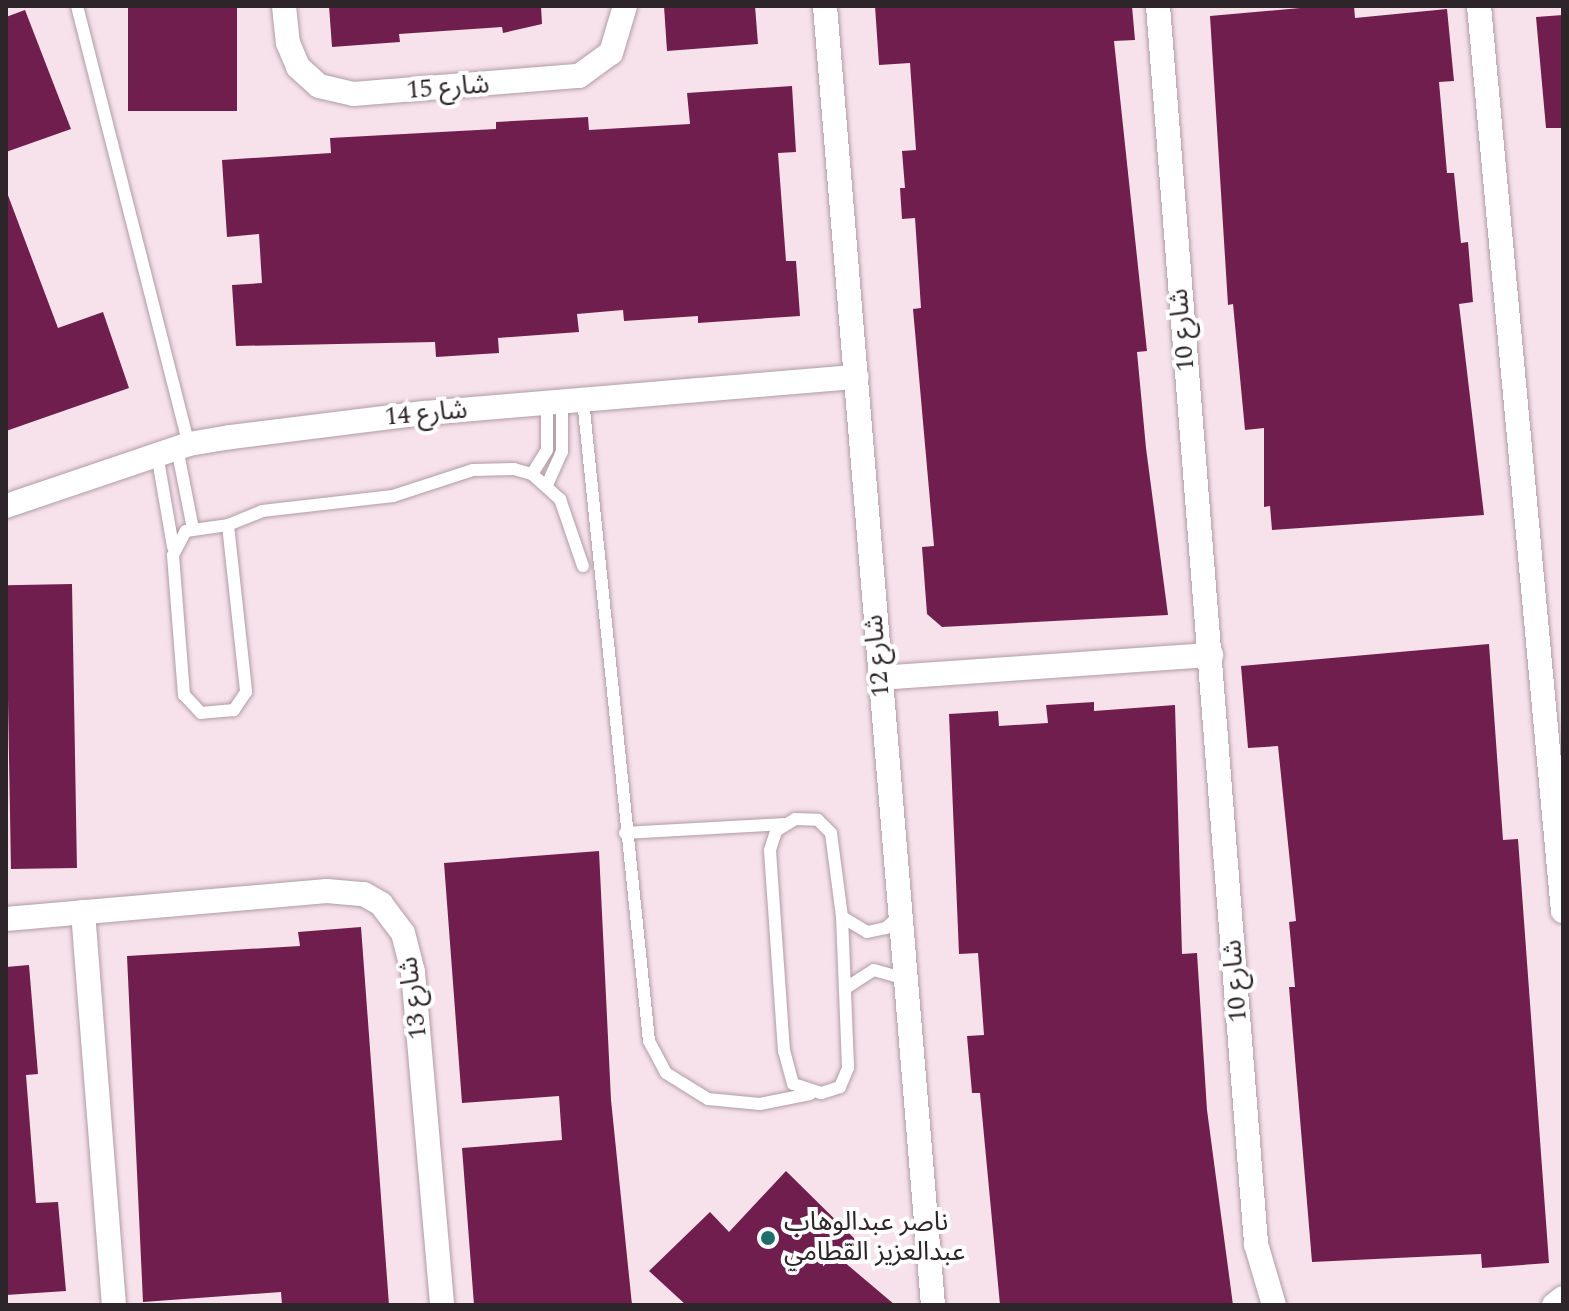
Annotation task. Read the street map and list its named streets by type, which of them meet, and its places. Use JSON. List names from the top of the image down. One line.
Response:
{"streets":{"street":["شارع 15","شارع 10","شارع 14","شارع 12","شارع 13"]},"crossings":[["شارع 14","شارع 12"]],"places":["ناصر عبدالوهاب عبدالعزيز القطامي"]}
